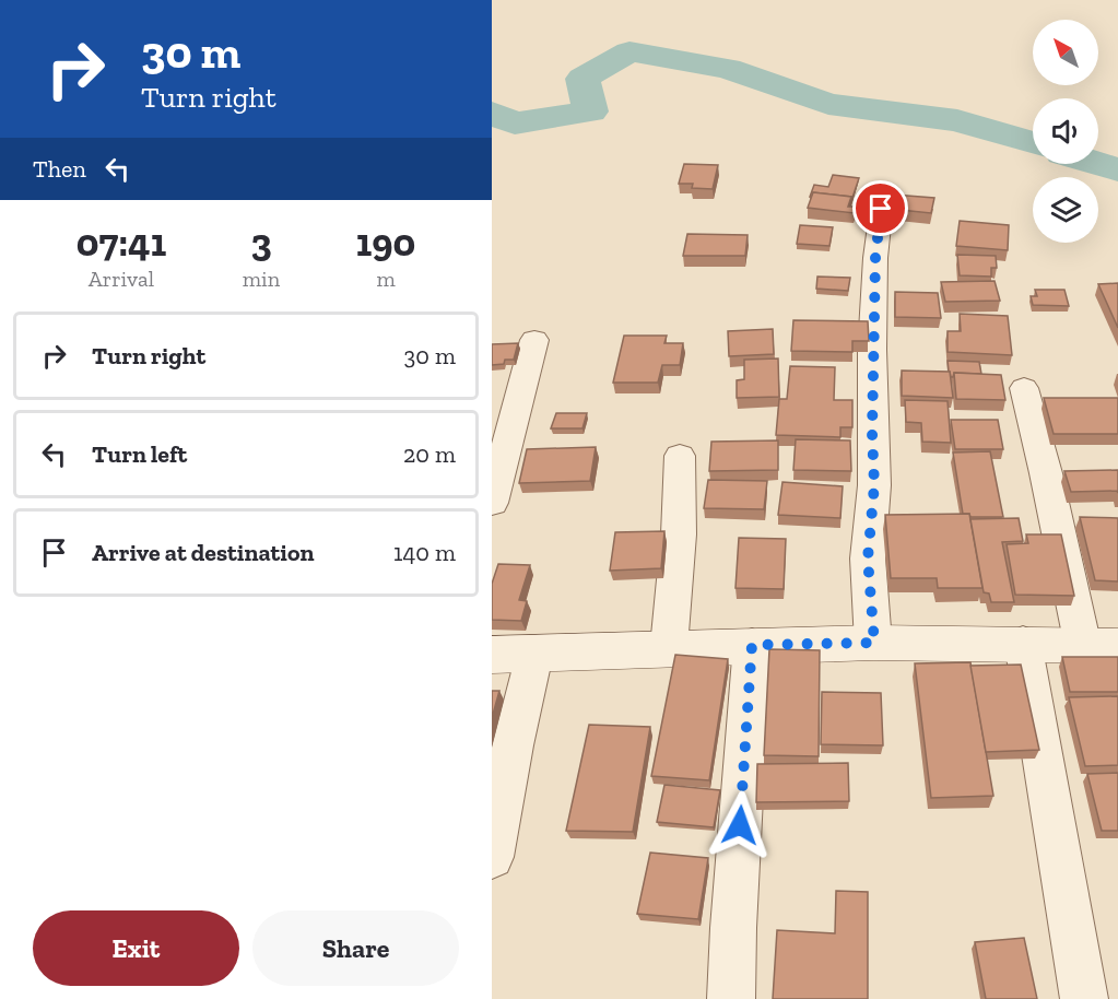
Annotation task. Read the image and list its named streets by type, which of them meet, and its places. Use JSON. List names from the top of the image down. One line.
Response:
{"north":"top left","page":{"turn":["30 m","Turn right"],"then":"Then","eta":["07:41","Arrival","3","min","190","m"],"list":[{"name":"Turn right","value":"30 m"},{"name":"Turn left","value":"20 m"},{"name":"Arrive at destination","value":"140 m"}],"buttons":["Exit","Share"]}}
